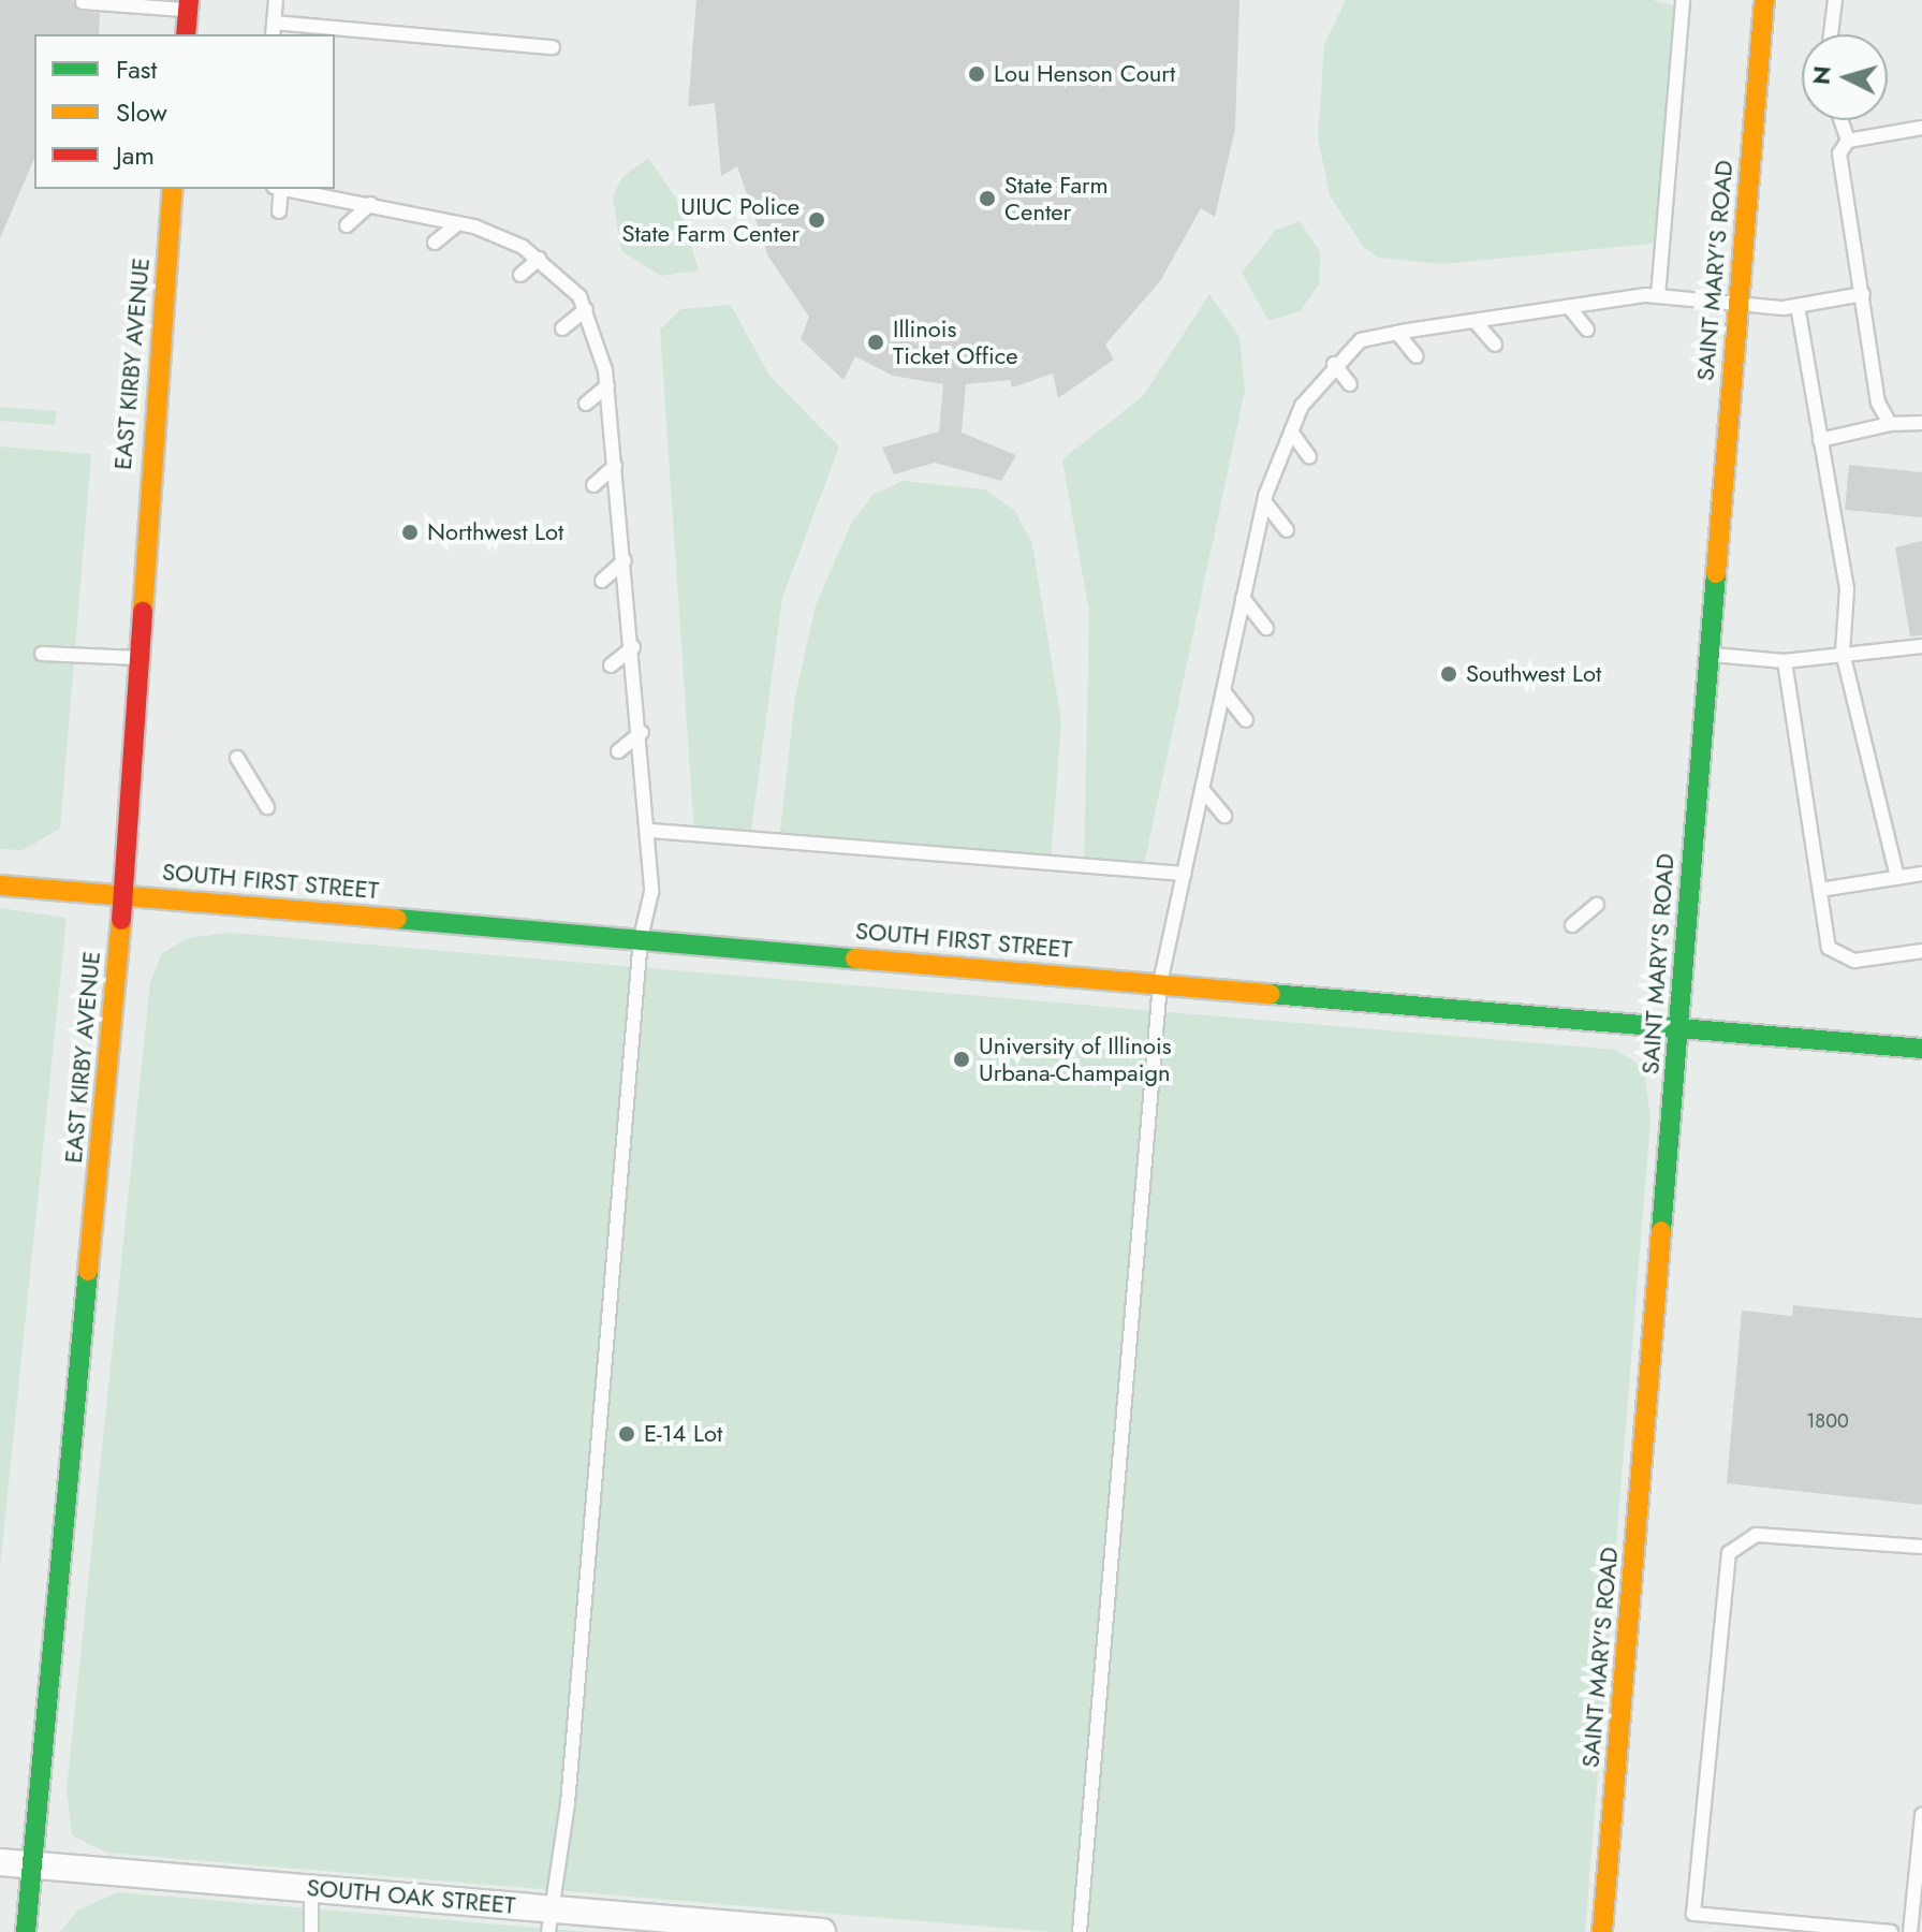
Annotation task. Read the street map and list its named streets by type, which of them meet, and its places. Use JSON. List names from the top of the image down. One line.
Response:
{"streets":{"main road":["SAINT MARY'S ROAD","EAST KIRBY AVENUE","SOUTH FIRST STREET"],"street":["SOUTH OAK STREET"]},"crossings":[["SAINT MARY'S ROAD","SOUTH FIRST STREET"],["EAST KIRBY AVENUE","SOUTH FIRST STREET"],["EAST KIRBY AVENUE","SOUTH OAK STREET"]],"places":["Lou Henson Court","State Farm Center","UIUC Police State Farm Center","Illinois Ticket Office","Northwest Lot","Southwest Lot","University of Illinois Urbana-Champaign","E-14 Lot"],"house_numbers":["1800"],"legend":["Fast","Slow","Jam"],"north":"left"}
